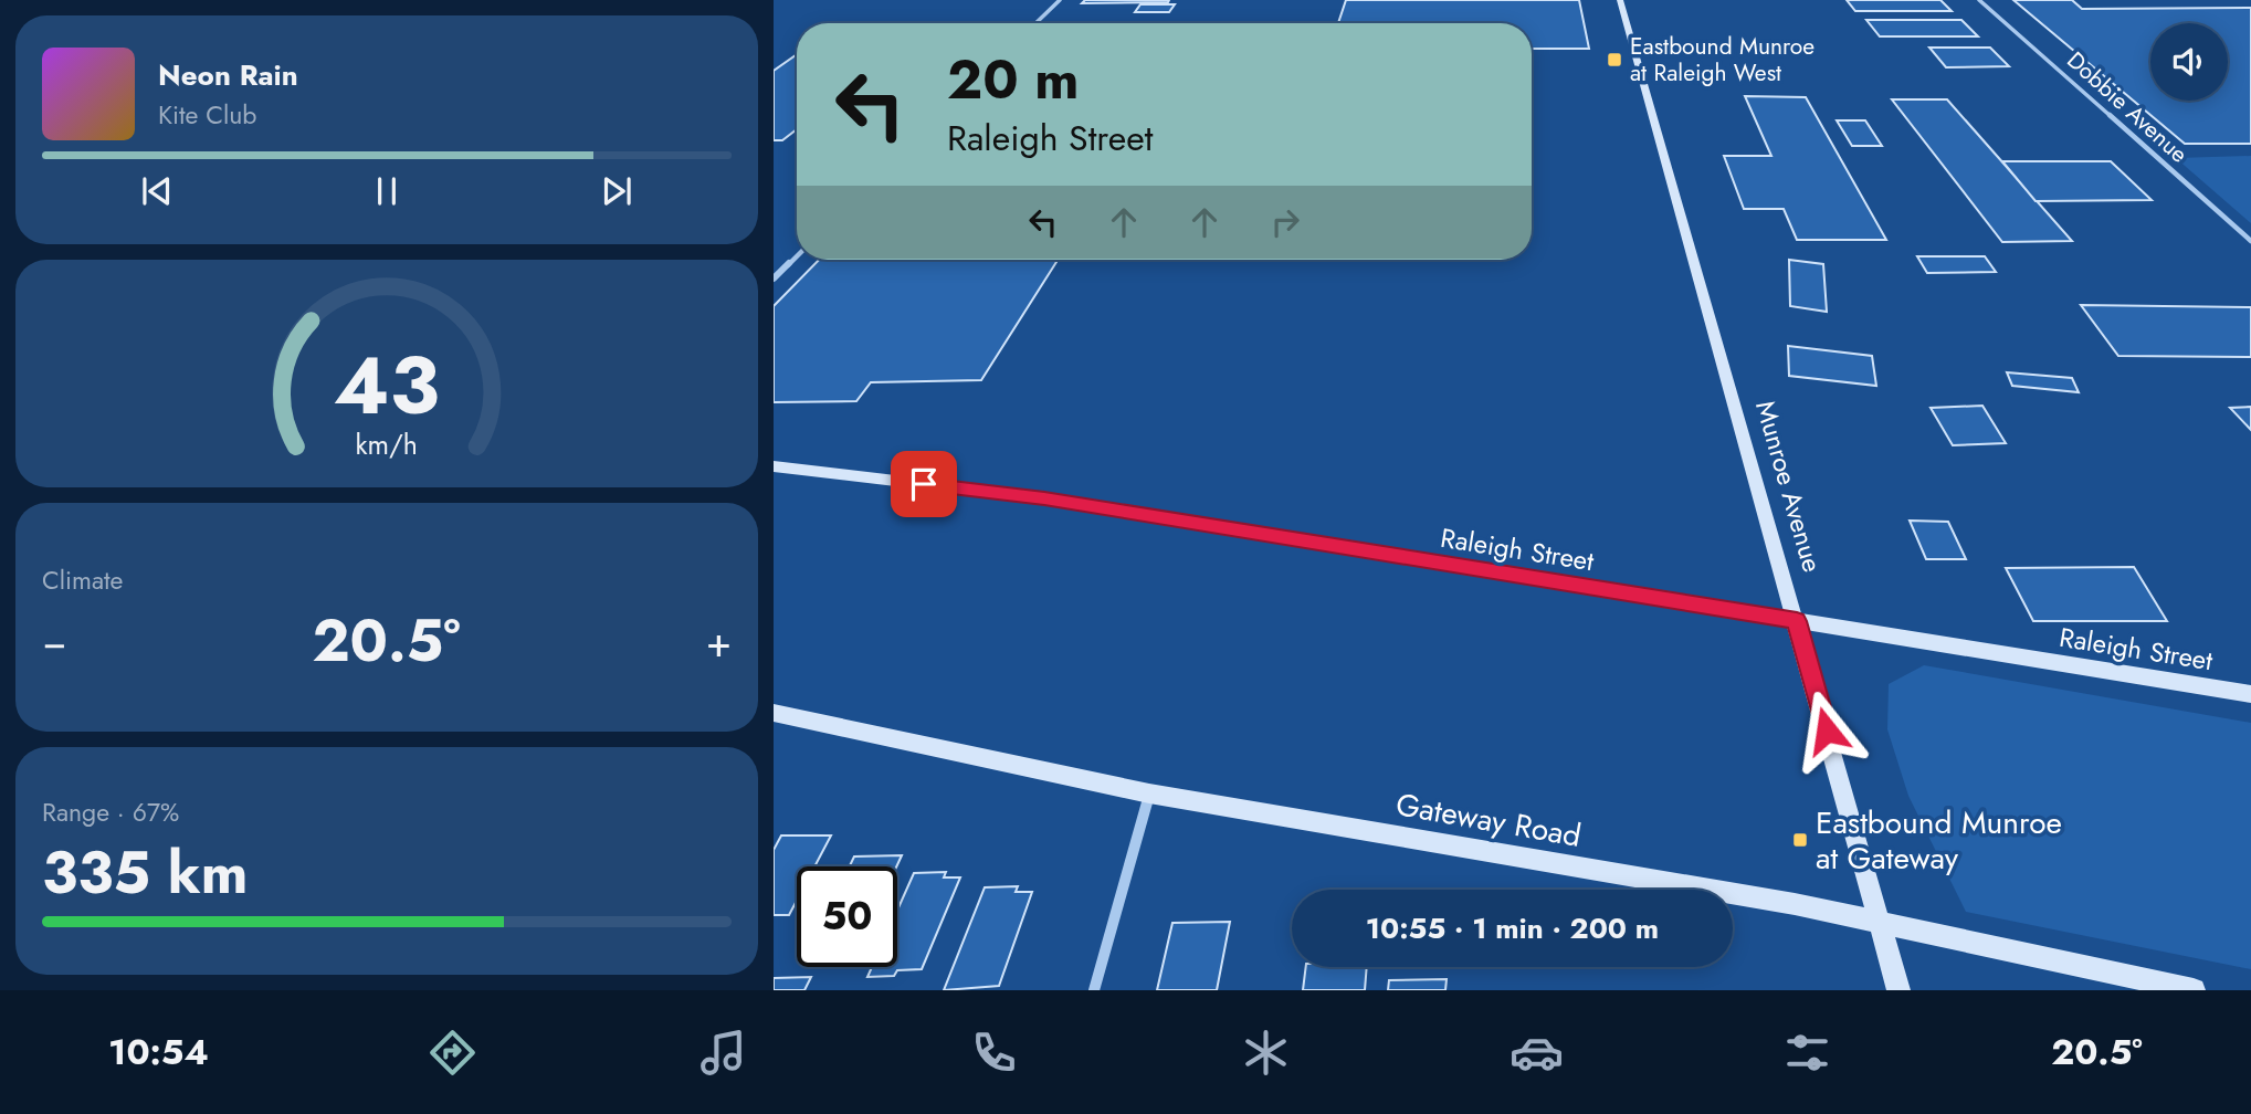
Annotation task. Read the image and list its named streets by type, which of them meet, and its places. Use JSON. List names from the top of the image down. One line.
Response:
{"streets":{"street":["Dobbie Avenue","Munroe Avenue","Raleigh Street","Gateway Road"]},"crossings":[["Munroe Avenue","Raleigh Street"],["Munroe Avenue","Gateway Road"]],"places":{"transit":["Eastbound Munroe at Raleigh West","Eastbound Munroe at Gateway"]},"page":{"turn":["20 m","Raleigh Street"],"song":["Neon Rain","Kite Club"],"tile":["Climate",["Range · 67%","335 km"]],"heat":["−","20.5°","+"],"limit":"50","trip":"10:55 · 1 min · 200 m","tabs":["10:54","20.5°"],"gauge":["43","km/h"]}}
